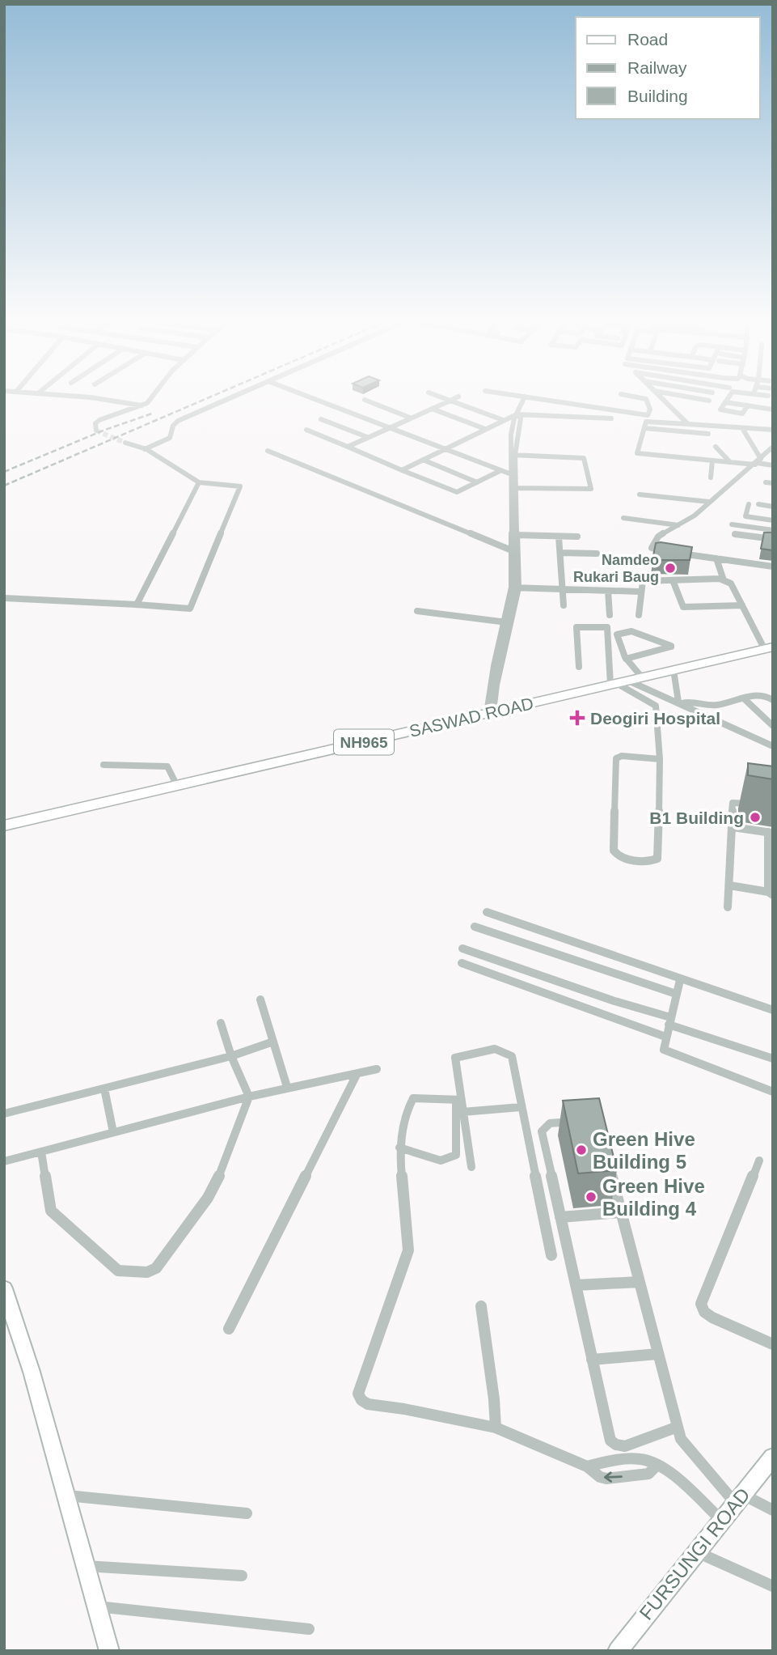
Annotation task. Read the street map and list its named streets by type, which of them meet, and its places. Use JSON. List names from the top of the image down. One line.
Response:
{"streets":{"highway":["SASWAD ROAD","NH965"],"street":["FURSUNGI ROAD"]},"places":{"other":["Namdeo Rukari Baug","B1 Building","Green Hive Building 5","Green Hive Building 4"],"health":["Deogiri Hospital"]},"legend":["Road","Railway","Building"]}
